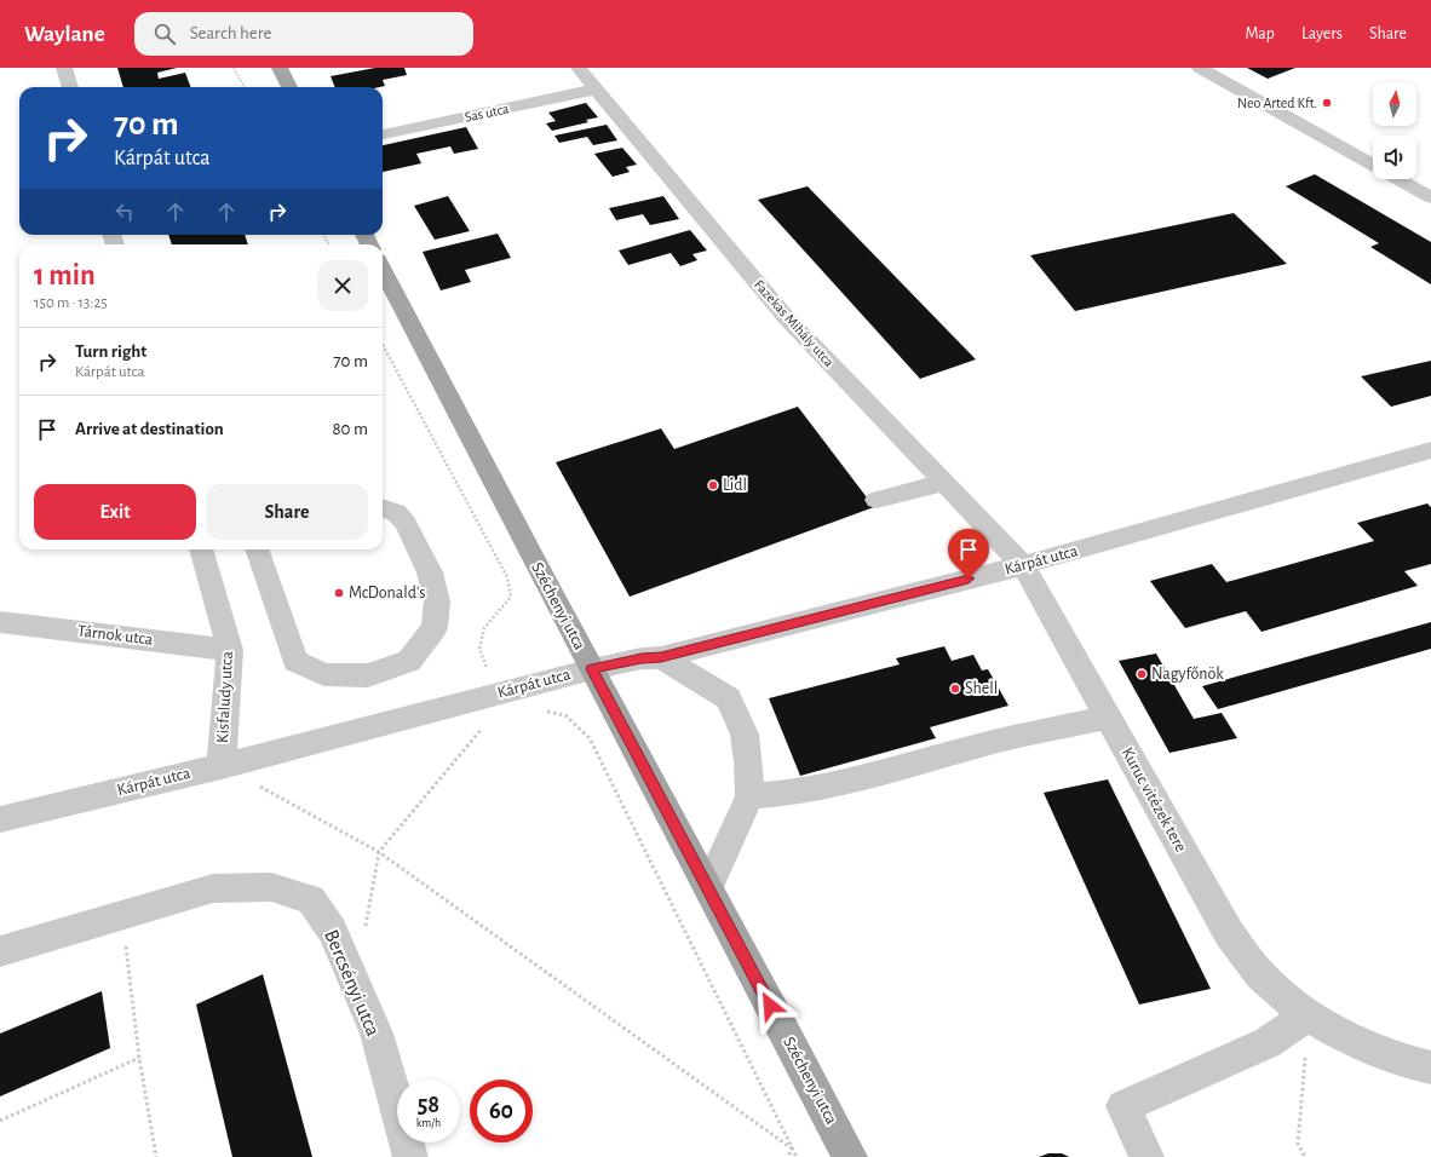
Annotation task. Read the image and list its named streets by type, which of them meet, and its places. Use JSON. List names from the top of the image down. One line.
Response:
{"streets":{"main road":["Széchenyi utca"],"street":["Sas utca","Fazekas Mihály utca","Kárpát utca","Tárnok utca","Kisfaludy utca","Kuruc vitézek tere","Bercsényi utca"]},"crossings":[["Sas utca","Fazekas Mihály utca"],["Fazekas Mihály utca","Kárpát utca"],["Fazekas Mihály utca","Kuruc vitézek tere"],["Kárpát utca","Széchenyi utca"],["Kárpát utca","Kisfaludy utca"],["Kárpát utca","Kuruc vitézek tere"],["Tárnok utca","Kisfaludy utca"]],"places":["Neo Arted Kft.","Lidl","McDonald's","Nagyfőnök","Shell"],"north":"top","page":{"header":"Waylane","search":"Search here","nav":["Map","Layers","Share"],"turn":["70 m","Kárpát utca"],"heading":["1 min","150 m · 13:25"],"list":[{"name":"Turn right","note":"Kárpát utca","value":"70 m"},{"name":"Arrive at destination","value":"80 m"}],"buttons":["Exit","Share"],"speed":"58 km/h","limit":"60"}}
